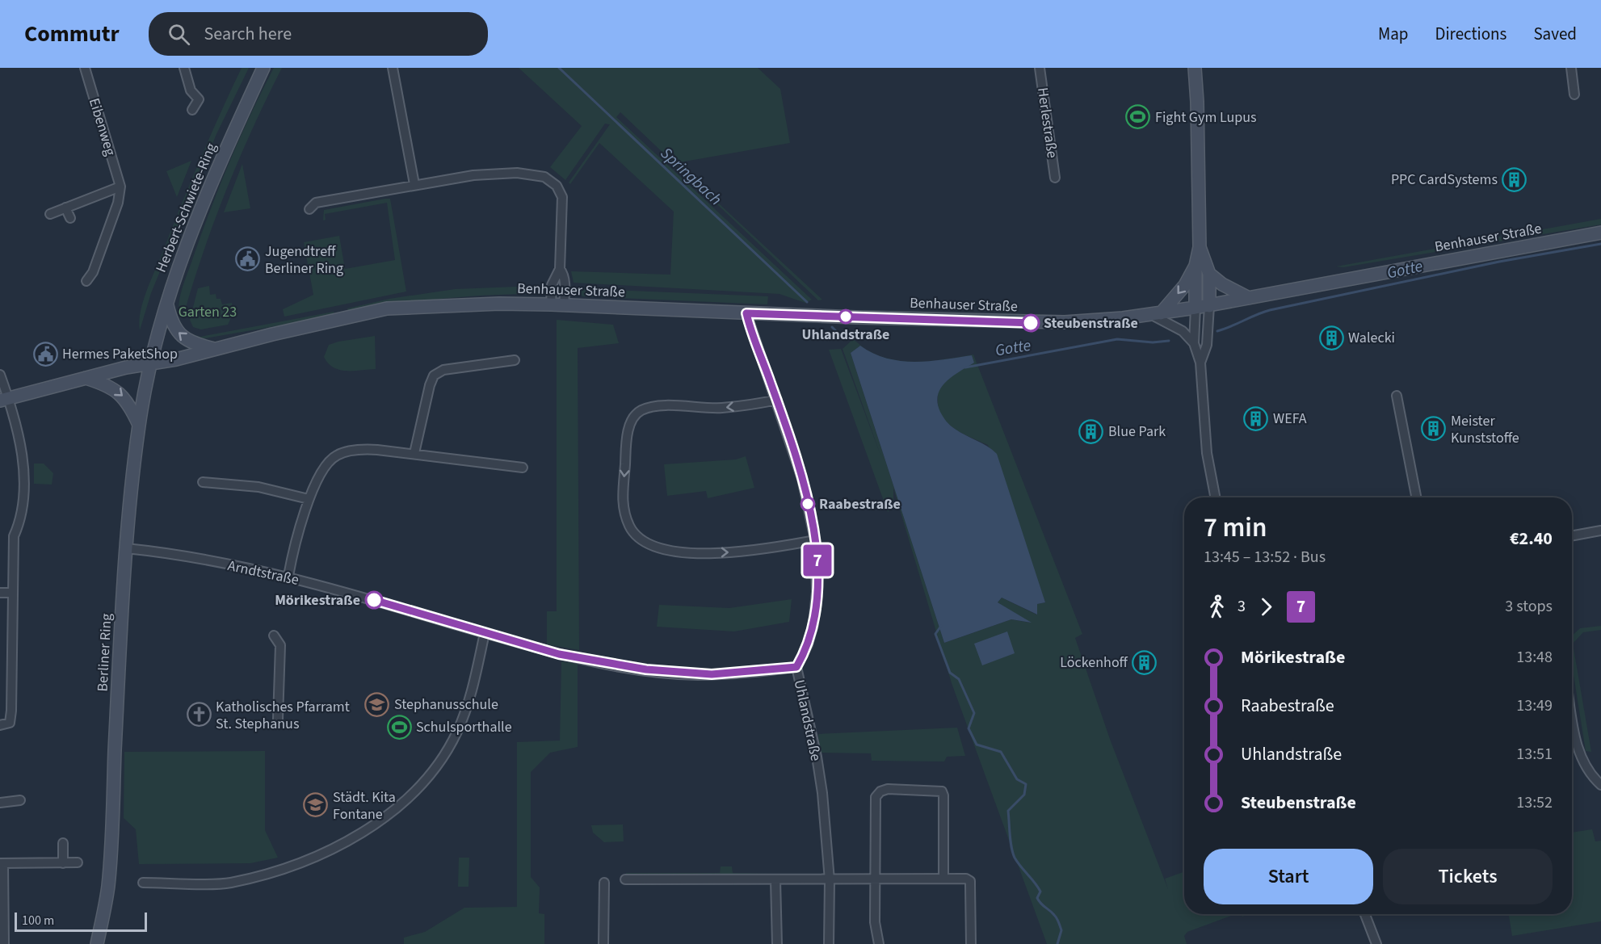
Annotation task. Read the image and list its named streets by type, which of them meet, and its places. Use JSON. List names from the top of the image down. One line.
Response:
{"streets":{"main road":["Herbert-Schwiete-Ring","Benhauser Straße","Berliner Ring"],"street":["Herlestraße","Eibenweg","Arndtstraße","Uhlandstraße"]},"crossings":[["Herbert-Schwiete-Ring","Benhauser Straße"],["Herbert-Schwiete-Ring","Berliner Ring"],["Benhauser Straße","Berliner Ring"],["Benhauser Straße","Uhlandstraße"],["Arndtstraße","Berliner Ring"],["Arndtstraße","Uhlandstraße"]],"water":["Springbach","Gotte"],"parks":["Garten 23"],"places":{"sports":["Fight Gym Lupus","Schulsporthalle"],"building":["PPC CardSystems","Walecki","WEFA","Meister Kunststoffe","Blue Park","Löckenhoff"],"public building":["Jugendtreff Berliner Ring","Hermes PaketShop"],"other":["Uhlandstraße","Steubenstraße","Raabestraße","Mörikestraße"],"school or university":["Stephanusschule","Städt. Kita Fontane"],"church":["Katholisches Pfarramt St. Stephanus"]},"lines":["bus line 7"],"scale_bar":"100 m","page":{"header":"Commutr","search":"Search here","nav":["Map","Directions","Saved"],"on_map":"7","heading":["7 min","13:45 – 13:52 · Bus","€2.40"],"legs":["3","7","3 stops"],"list":[{"name":"Mörikestraße","value":"13:48"},{"name":"Raabestraße","value":"13:49"},{"name":"Uhlandstraße","value":"13:51"},{"name":"Steubenstraße","value":"13:52"}],"buttons":["Start","Tickets"],"scale":"100 m"}}
